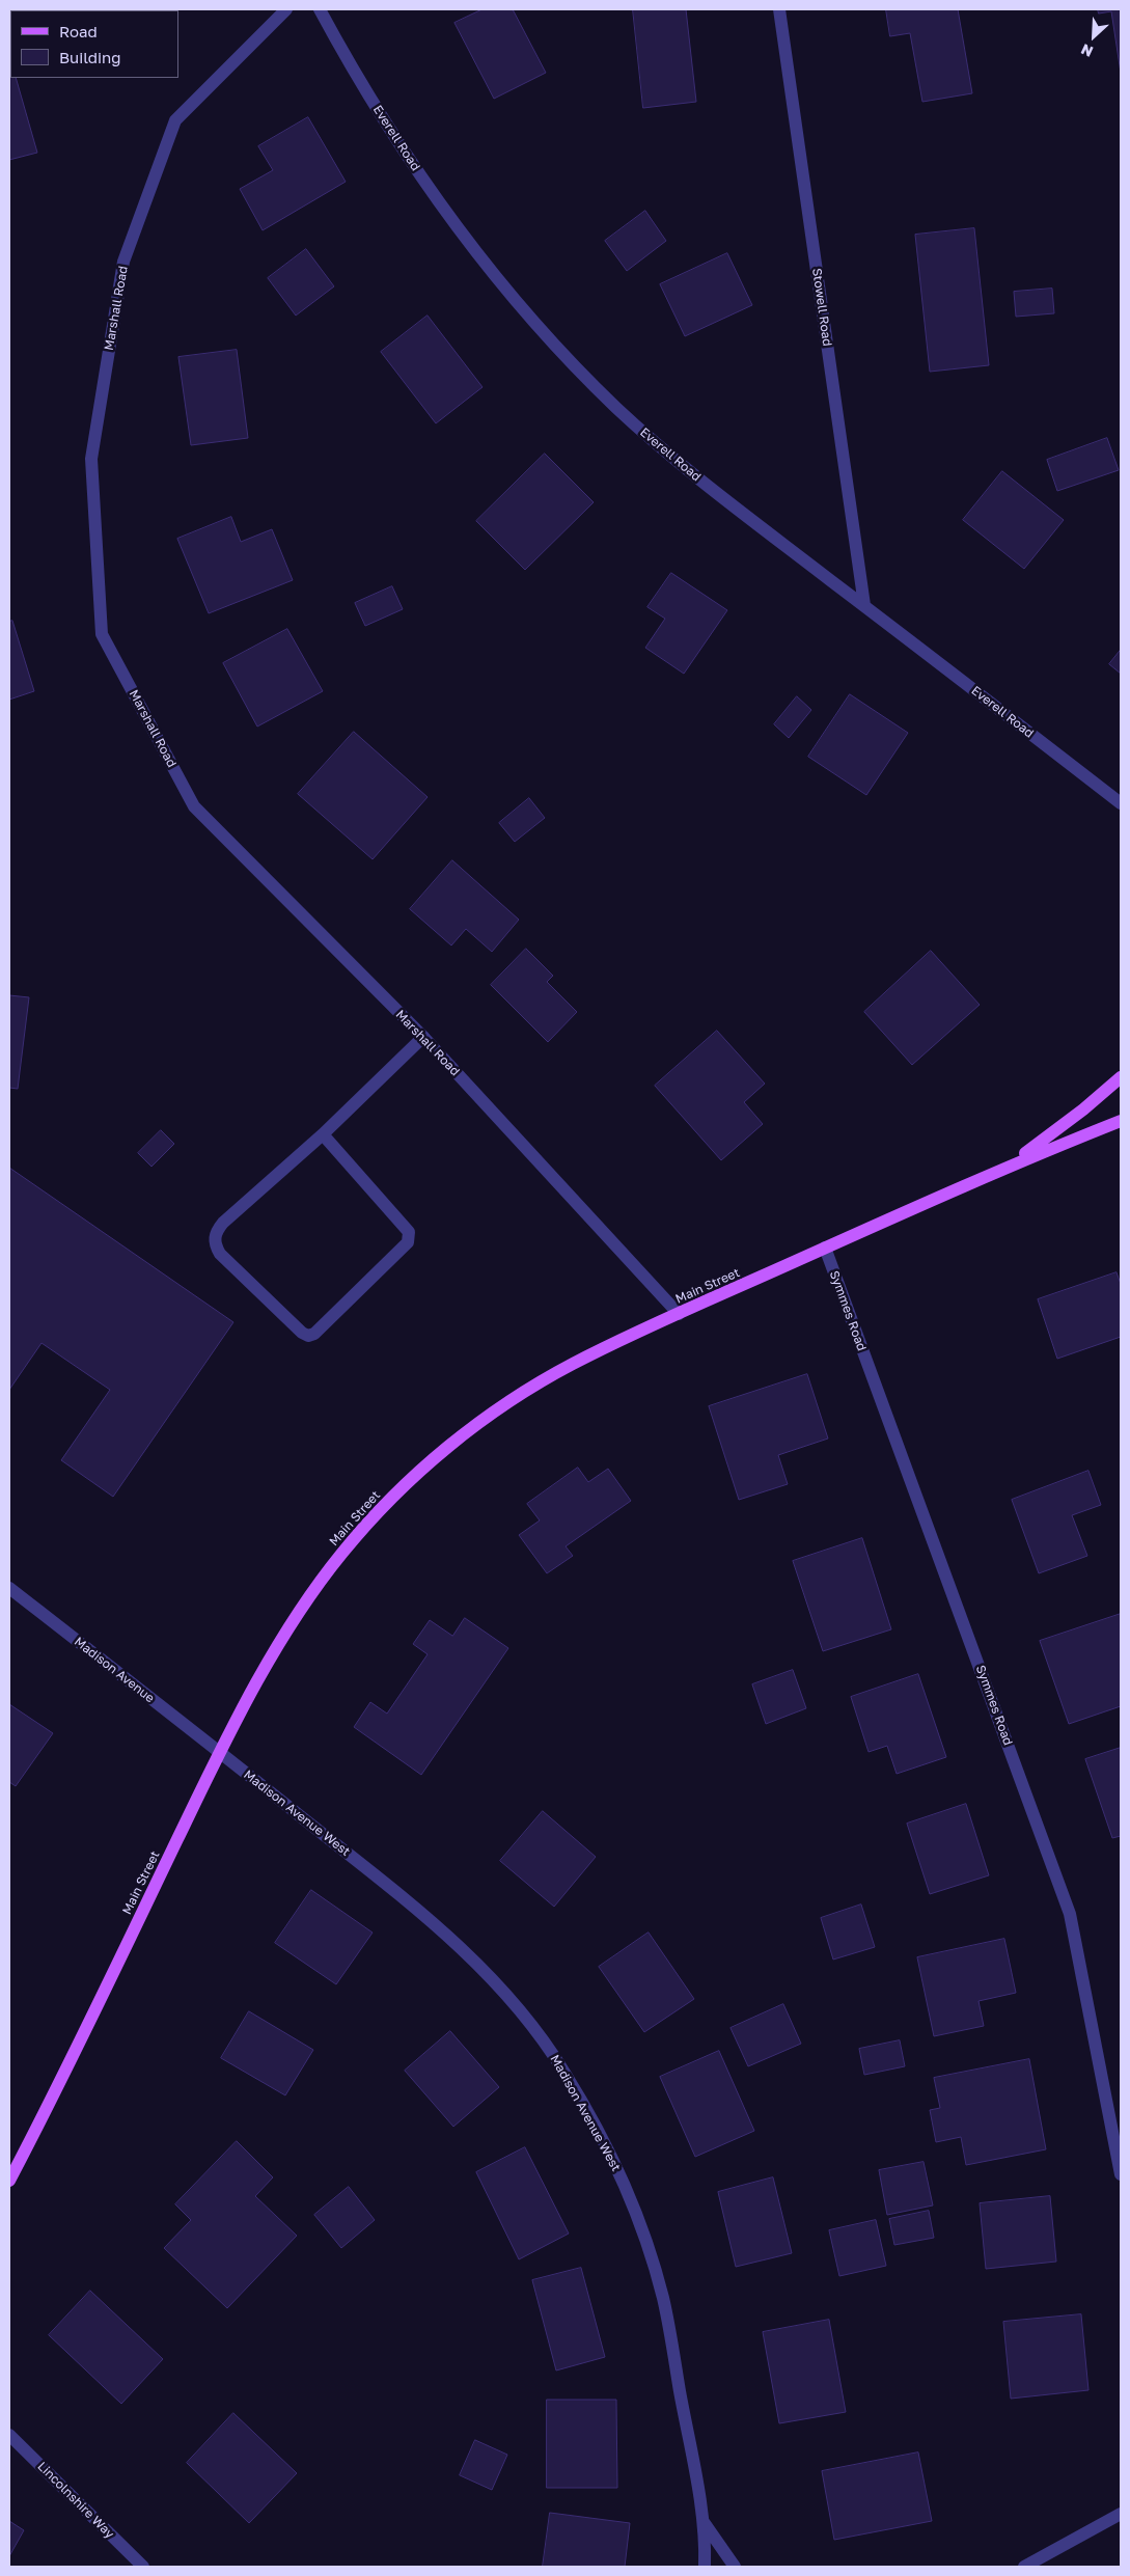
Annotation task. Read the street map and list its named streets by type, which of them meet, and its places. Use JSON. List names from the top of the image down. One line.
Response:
{"streets":{"main road":["Main Street"],"street":["Everell Road","Stowell Road","Marshall Road","Symmes Road","Madison Avenue","Madison Avenue West","Lincolnshire Way"]},"crossings":[["Everell Road","Stowell Road"],["Marshall Road","Main Street"],["Main Street","Symmes Road"],["Main Street","Madison Avenue"],["Main Street","Madison Avenue West"],["Madison Avenue","Madison Avenue West"]],"legend":["Road","Building"],"north":"bottom left"}
